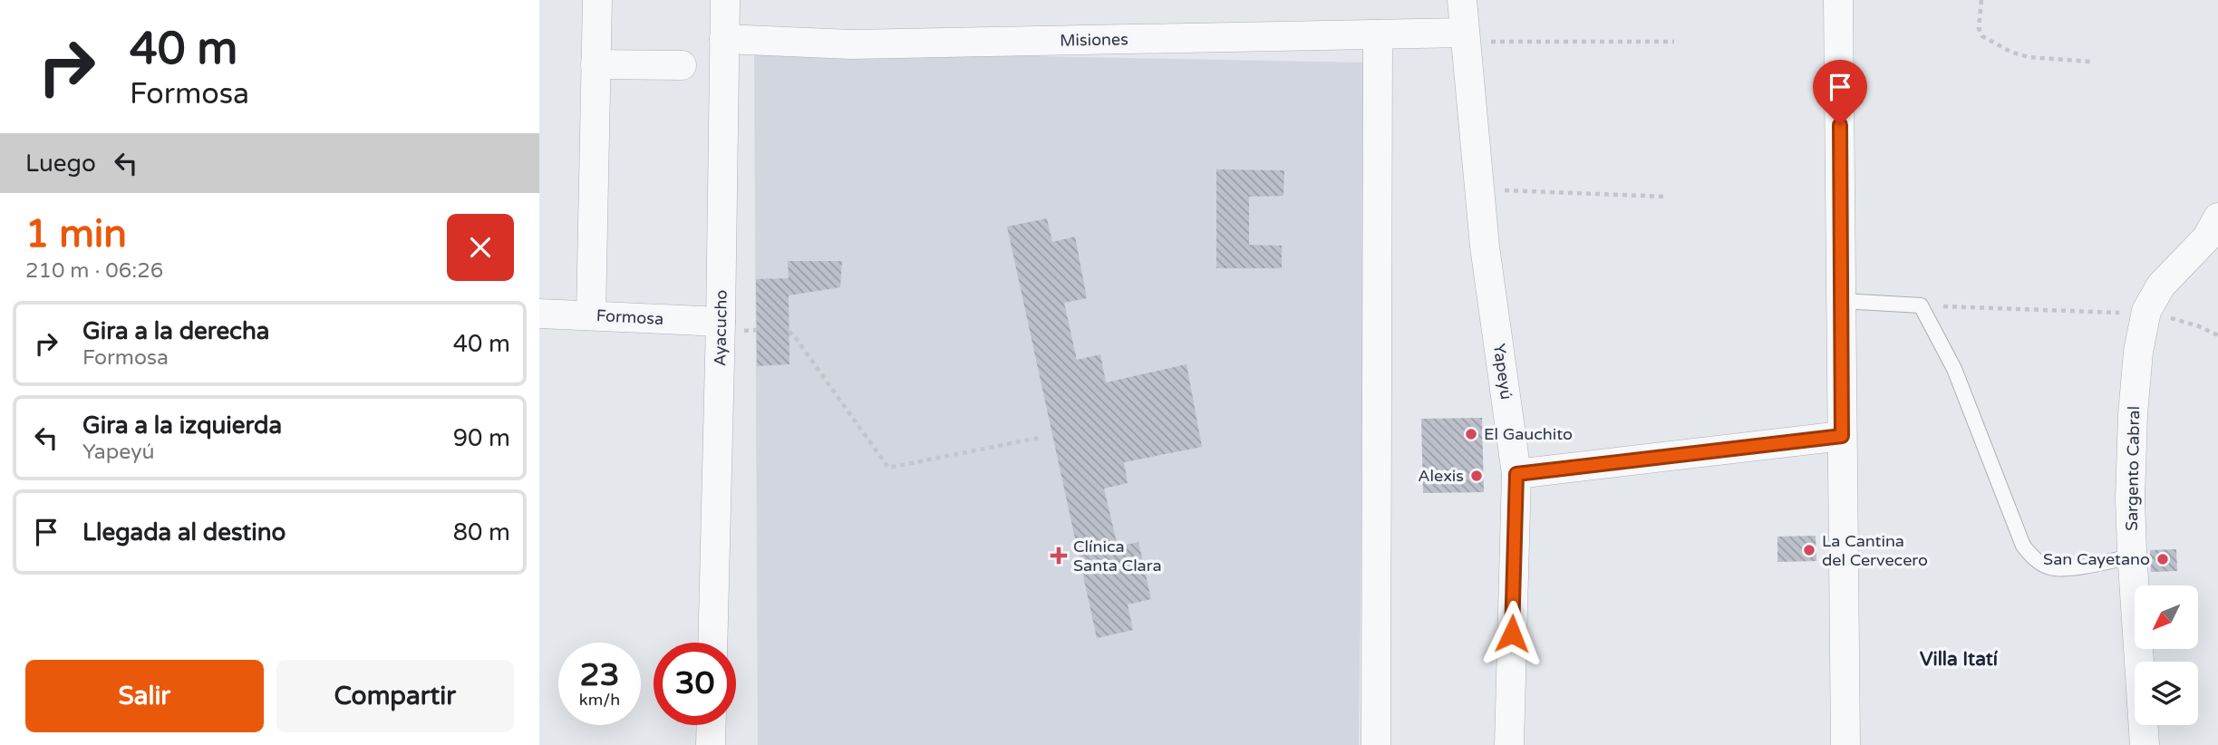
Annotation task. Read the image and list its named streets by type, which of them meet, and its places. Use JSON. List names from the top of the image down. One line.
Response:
{"streets":{"street":["Misiones","Formosa","Ayacucho","Yapeyú","Sargento Cabral"]},"crossings":[["Misiones","Ayacucho"],["Misiones","Yapeyú"],["Formosa","Ayacucho"]],"districts":["Villa Itatí"],"places":{"other":["El Gauchito","Alexis","La Cantina del Cervecero","San Cayetano"],"health":["Clínica Santa Clara"]},"north":"bottom left","page":{"turn":["40 m","Formosa"],"then":"Luego","heading":["1 min","210 m · 06:26"],"list":[{"name":"Gira a la derecha","note":"Formosa","value":"40 m"},{"name":"Gira a la izquierda","note":"Yapeyú","value":"90 m"},{"name":"Llegada al destino","value":"80 m"}],"speed":"23 km/h","limit":"30","buttons":["Salir","Compartir"]}}
